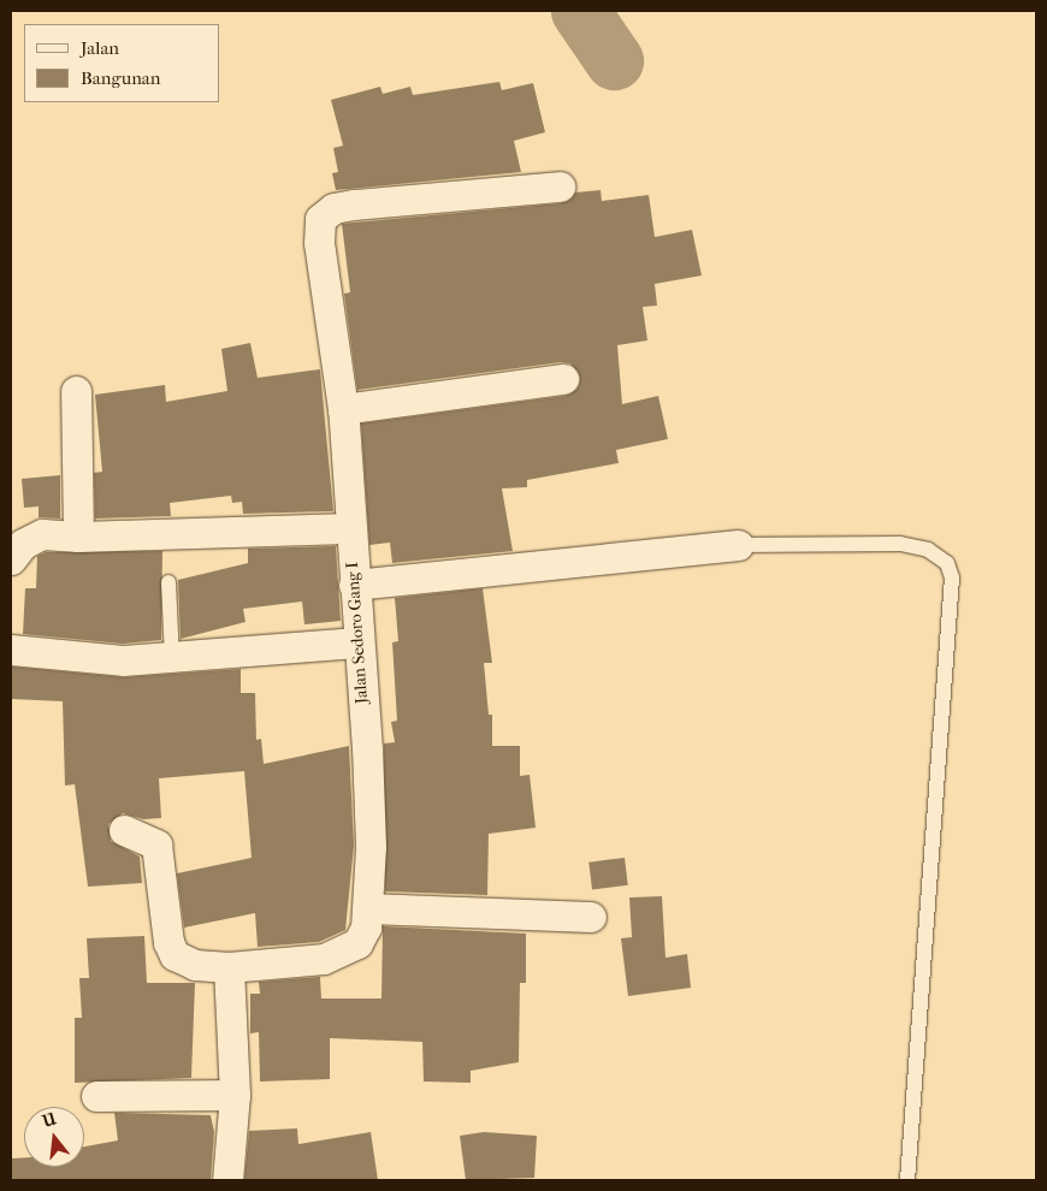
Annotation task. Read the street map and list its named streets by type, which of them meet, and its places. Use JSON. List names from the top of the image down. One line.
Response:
{"streets":{"street":["Jalan Sedoro Gang I"]},"legend":["Jalan","Bangunan"],"north":"top"}
